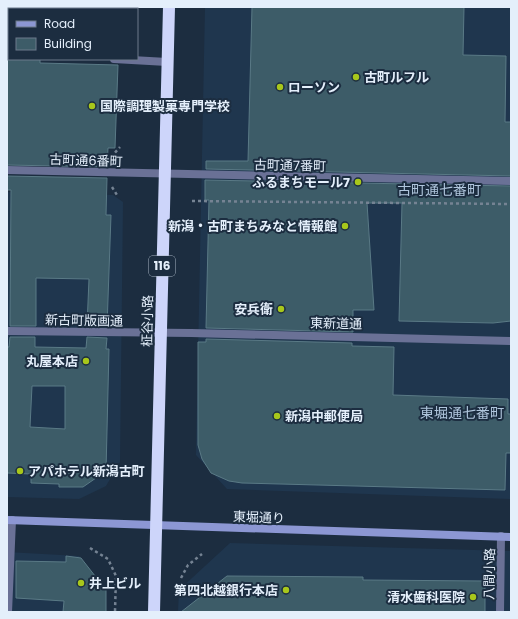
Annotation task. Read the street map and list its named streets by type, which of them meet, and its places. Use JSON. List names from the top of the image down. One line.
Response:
{"streets":{"highway":["116","柾谷小路"],"street":["古町通6番町","古町通7番町","新古町版画通","東新道通","東堀通り","八間小路"]},"crossings":[["古町通6番町","古町通7番町"],["古町通6番町","柾谷小路"],["古町通7番町","柾谷小路"],["新古町版画通","柾谷小路"],["新古町版画通","東新道通"],["柾谷小路","東新道通"],["柾谷小路","東堀通り"],["東堀通り","八間小路"]],"districts":["古町通七番町","東堀通七番町"],"places":["古町ルフル","ローソン","国際調理製菓専門学校","ふるまちモール7","新潟・古町まちみなと情報館","安兵衛","丸屋本店","新潟中郵便局","アパホテル新潟古町","井上ビル","第四北越銀行本店","清水歯科医院"],"legend":["Road","Building"]}
